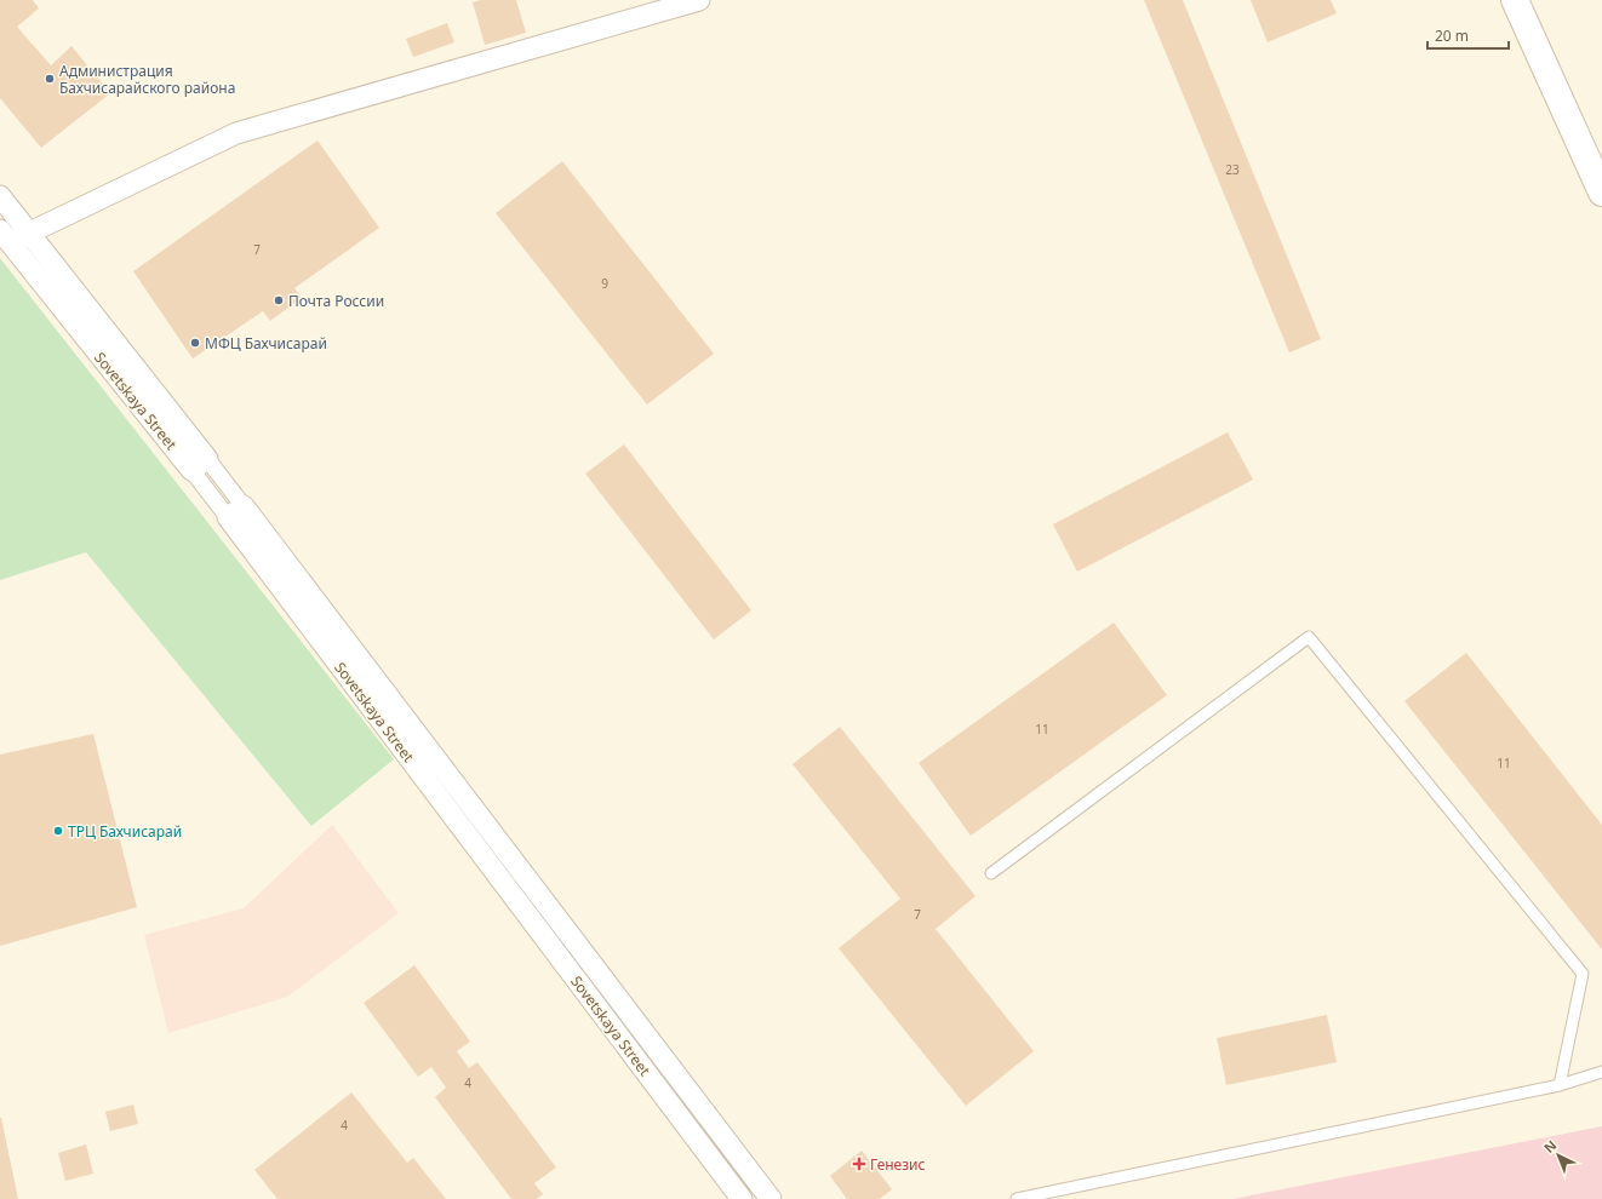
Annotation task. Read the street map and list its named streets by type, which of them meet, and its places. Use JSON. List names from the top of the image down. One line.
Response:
{"streets":{"street":["Sovetskaya Street"]},"places":{"other":["Администрация Бахчисарайского района","Почта России","МФЦ Бахчисарай","ТРЦ Бахчисарай"],"health":["Генезис"]},"house_numbers":["23","7","9","11","11","7","4","4"],"scale_bar":"20 m","north":"top left"}
